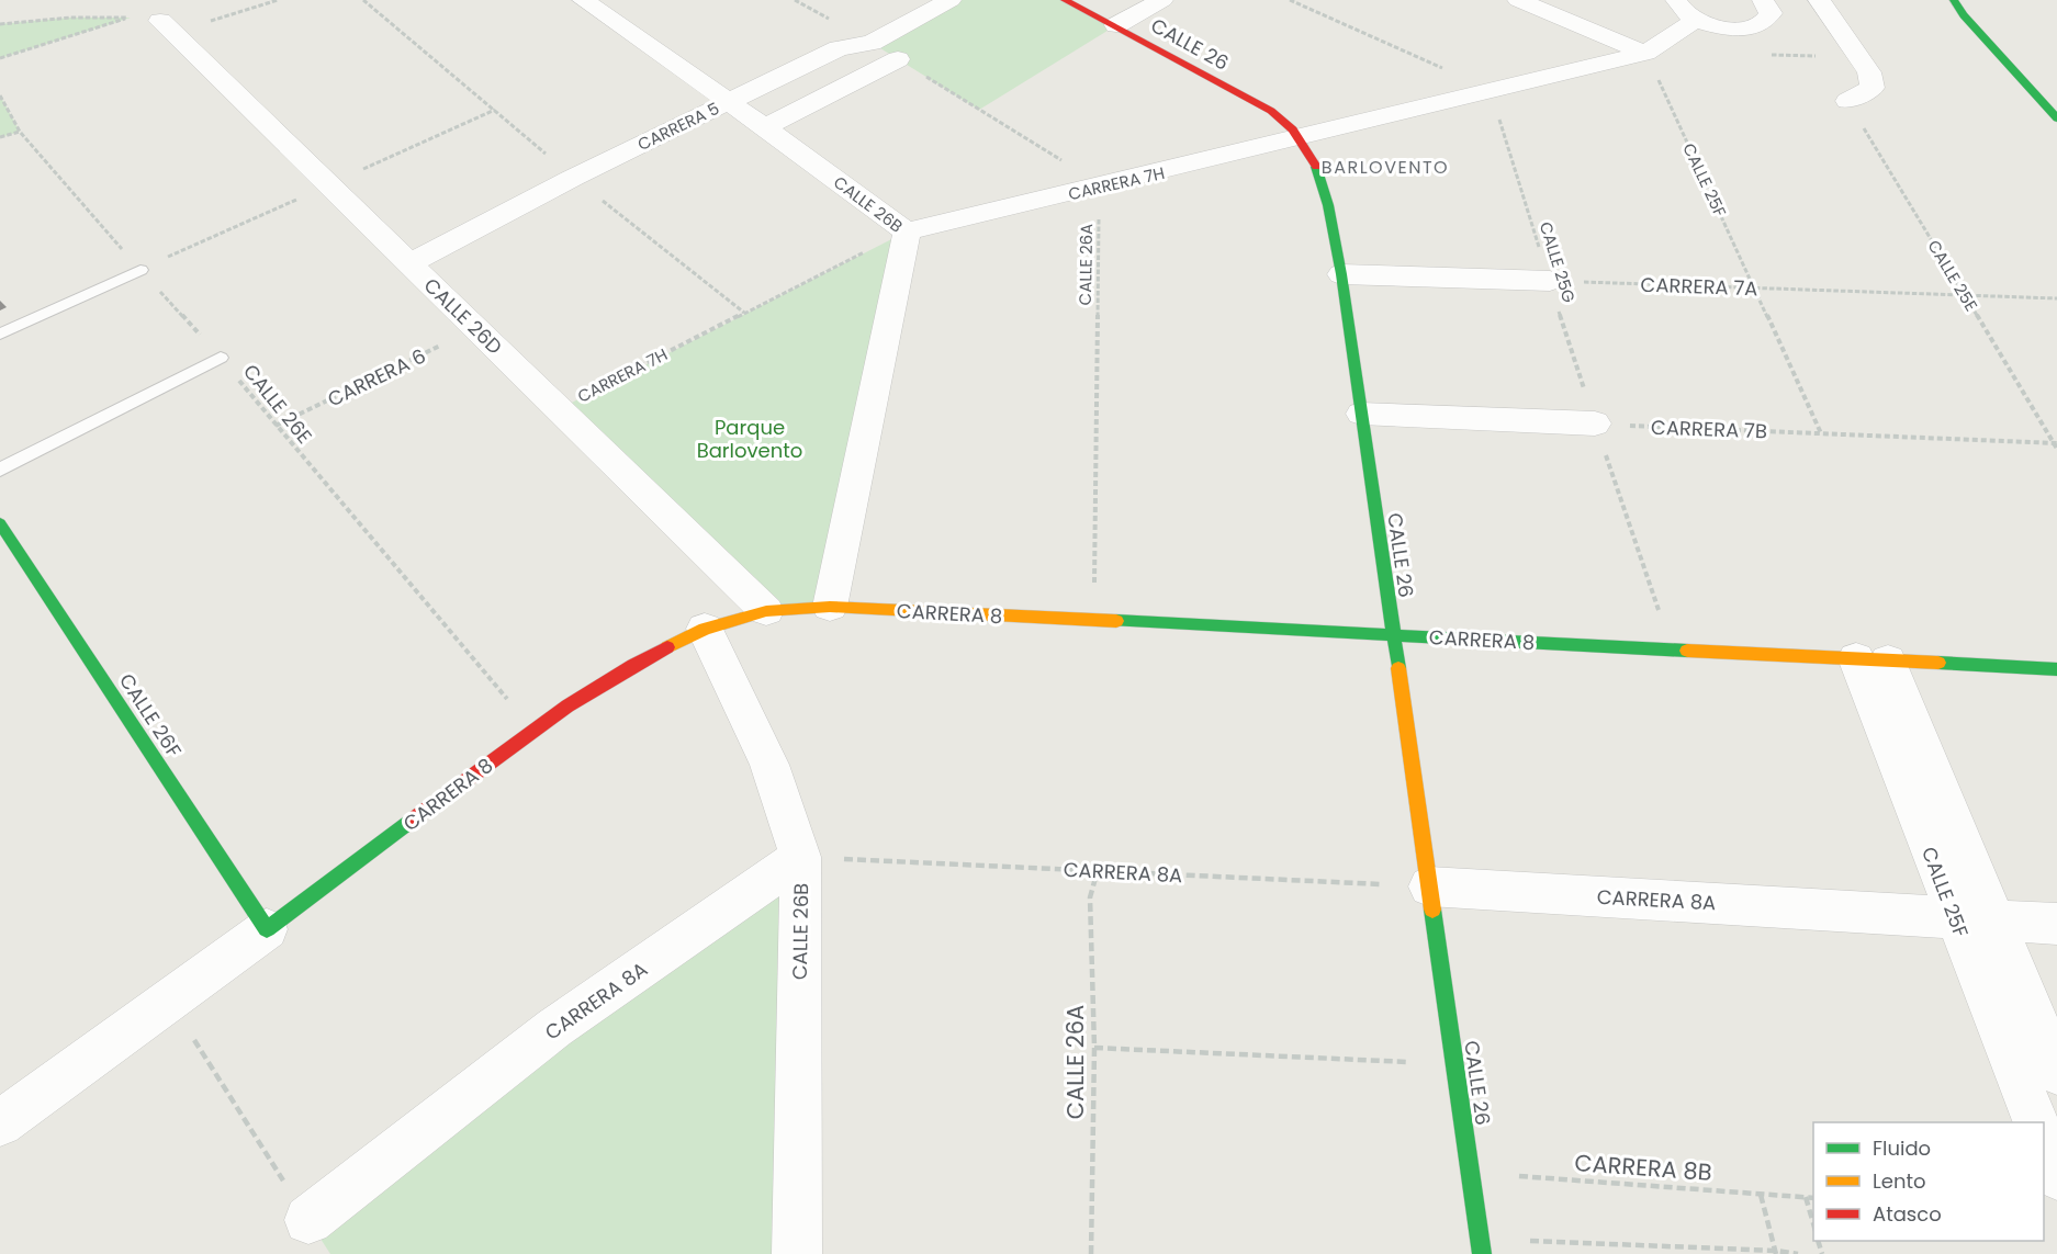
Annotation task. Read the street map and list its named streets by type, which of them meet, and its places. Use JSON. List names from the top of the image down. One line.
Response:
{"streets":{"street":["CALLE 26","CARRERA 5","CALLE 25F","CARRERA 7H","CALLE 26B","CALLE 26D","CARRERA 8","CALLE 26F","CARRERA 8A"],"path":["CALLE 25G","CALLE 26A","CALLE 25E","CARRERA 7A","CARRERA 6","CALLE 26E","CARRERA 7B","CARRERA 8B"]},"crossings":[["CALLE 26","CARRERA 7H"],["CALLE 26","CARRERA 8"],["CALLE 26","CARRERA 8A"],["CALLE 26","CARRERA 8B"],["CARRERA 5","CALLE 26B"],["CARRERA 5","CALLE 26D"],["CALLE 25F","CARRERA 7H"],["CALLE 25F","CARRERA 7A"],["CALLE 25F","CARRERA 7B"],["CALLE 25F","CARRERA 8"],["CALLE 25F","CARRERA 8A"],["CARRERA 7H","CALLE 26B"],["CARRERA 7H","CALLE 25G"],["CARRERA 7H","CALLE 26A"],["CARRERA 7H","CALLE 26D"],["CALLE 26B","CARRERA 8"],["CALLE 26B","CARRERA 8A"],["CALLE 25G","CARRERA 7A"],["CALLE 25G","CARRERA 7B"],["CALLE 25G","CARRERA 8"],["CALLE 26A","CARRERA 8"],["CALLE 26A","CARRERA 8A"],["CALLE 25E","CARRERA 7A"],["CALLE 25E","CARRERA 7B"],["CALLE 26D","CARRERA 6"],["CALLE 26D","CARRERA 8"],["CARRERA 6","CALLE 26E"],["CALLE 26E","CARRERA 8"],["CARRERA 8","CALLE 26F"]],"districts":["BARLOVENTO"],"parks":["Parque Barlovento"],"legend":["Fluido","Lento","Atasco"]}
